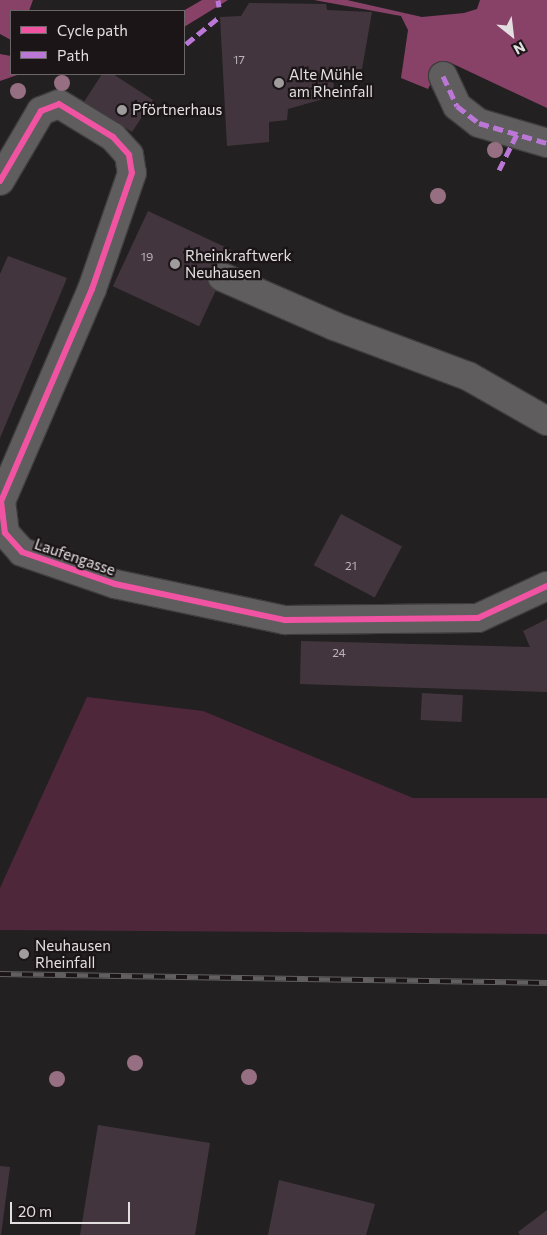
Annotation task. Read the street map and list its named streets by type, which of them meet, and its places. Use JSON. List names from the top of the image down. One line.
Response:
{"streets":{"street":["Laufengasse"]},"places":["Alte Mühle am Rheinfall","Pförtnerhaus","Rheinkraftwerk Neuhausen","Neuhausen Rheinfall"],"house_numbers":["17","19","21","24"],"legend":["Cycle path","Path"],"scale_bar":"20 m","north":"bottom right"}
